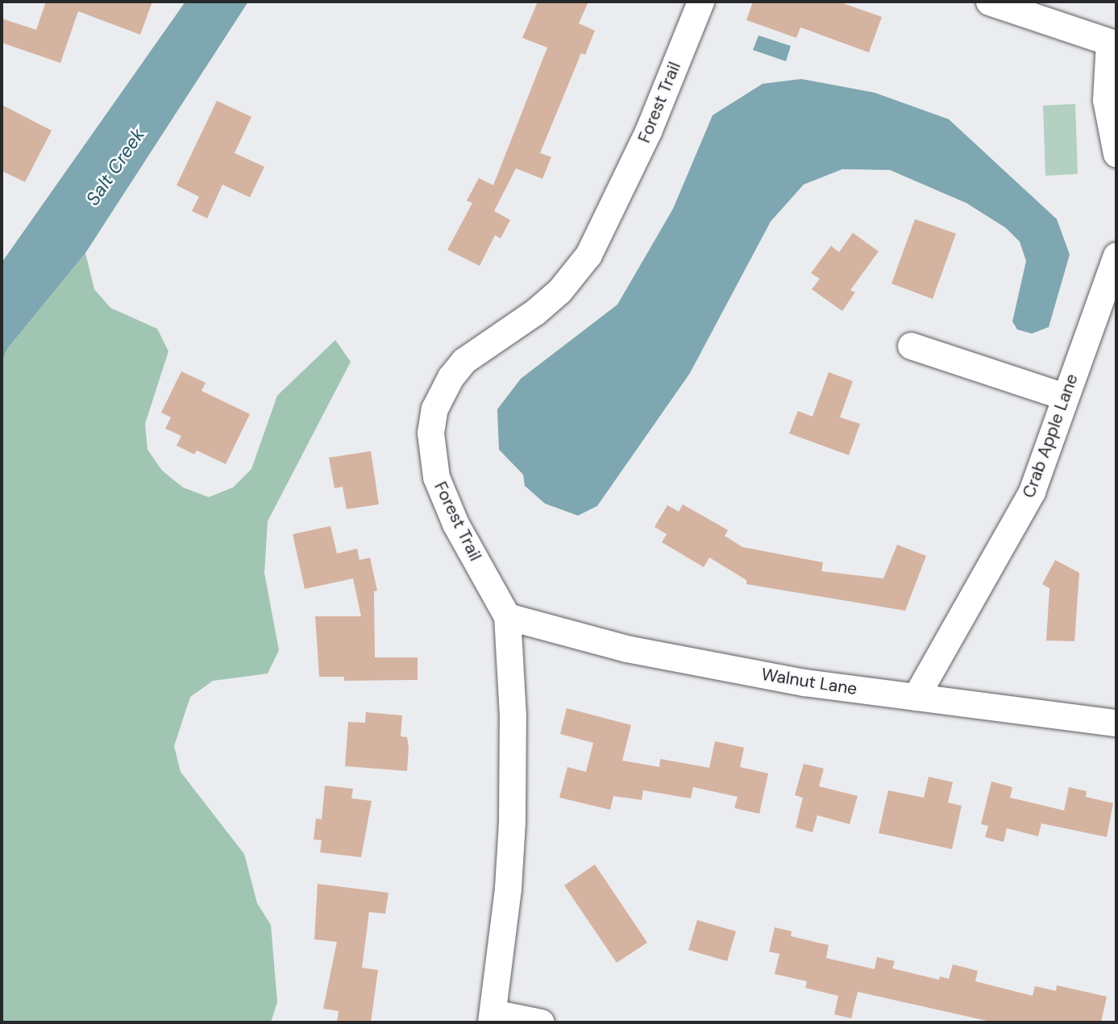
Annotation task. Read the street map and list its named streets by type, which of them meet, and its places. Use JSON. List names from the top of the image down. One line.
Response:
{"streets":{"street":["Forest Trail","Crab Apple Lane","Walnut Lane"]},"crossings":[["Forest Trail","Walnut Lane"],["Crab Apple Lane","Walnut Lane"]],"water":["Salt Creek"]}
